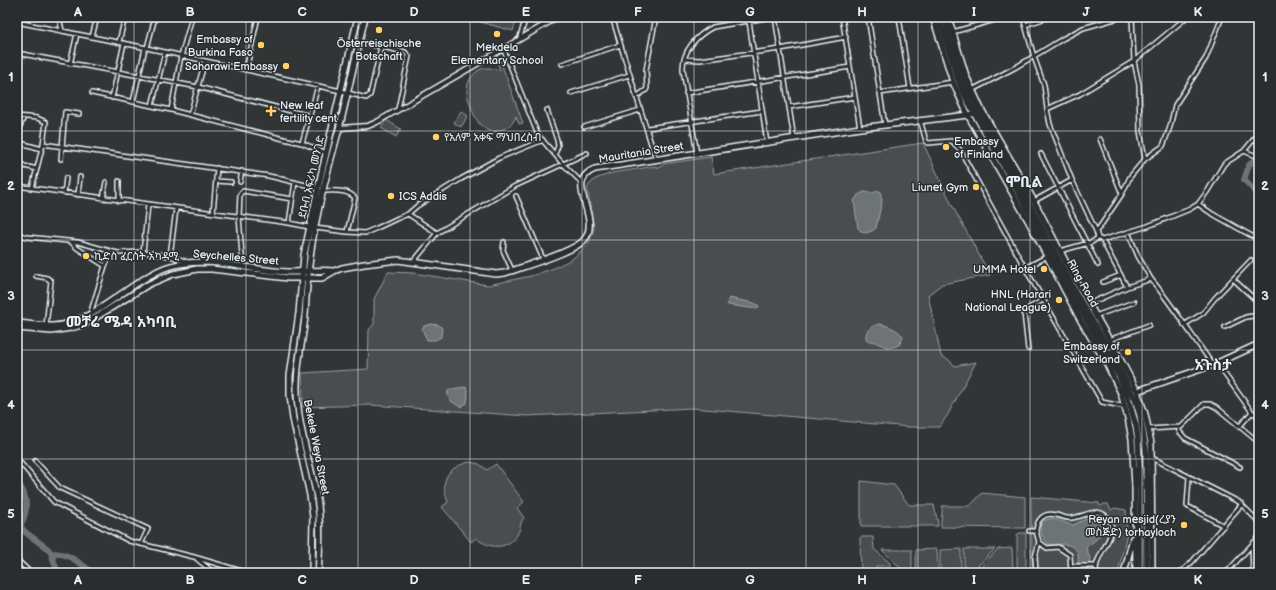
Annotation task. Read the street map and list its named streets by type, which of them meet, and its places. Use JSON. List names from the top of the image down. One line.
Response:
{"streets":{"highway":["Ring Road"],"main road":["Mauritania Street","ደቡብ አፍሪካ መንገድ","Seychelles Street","Bekele Weya Street"]},"crossings":[["Mauritania Street","Ring Road"],["ደቡብ አፍሪካ መንገድ","Seychelles Street"],["ደቡብ አፍሪካ መንገድ","Bekele Weya Street"],["Seychelles Street","Bekele Weya Street"]],"districts":["ሞቢል","መቻሬ ሜዳ አካባቢ","አጉስታ"],"places":{"other":["Österreischische Botschaft","Mekdela Elementary School","Embassy of Burkina Faso","Saharawi Embassy","የአለም አቀፍ ማህበረስብ","Embassy of Finland","Liunet Gym","ICS Addis","ኪድስ ፈርስት አካዳሚ","UMMA Hotel","HNL (Harari National League)","Embassy of Switzerland","Reyan mesjid(ረያን መስጅድ) torhayloch"],"health":["New leaf fertility cent"]},"grid":{"columns":["A","B","C","D","E","F","G","H","I","J","K"],"rows":["1","2","3","4","5"]}}
